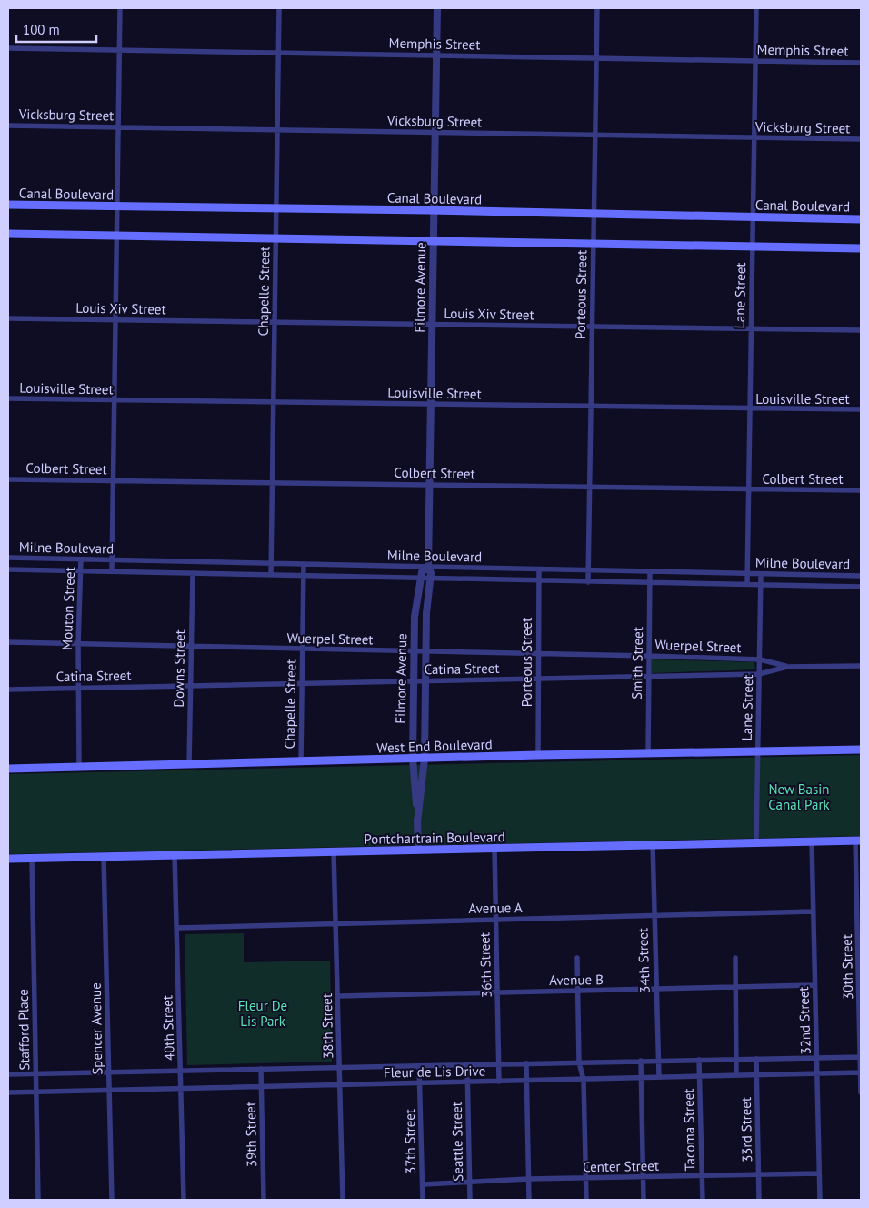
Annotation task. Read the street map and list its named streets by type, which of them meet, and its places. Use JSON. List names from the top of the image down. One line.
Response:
{"streets":{"main road":["Canal Boulevard","West End Boulevard","Pontchartrain Boulevard"],"street":["Memphis Street","Vicksburg Street","Filmore Avenue","Chapelle Street","Porteous Street","Lane Street","Louis Xiv Street","Louisville Street","Colbert Street","Milne Boulevard","Mouton Street","Wuerpel Street","Smith Street","Downs Street","Catina Street","Avenue A","34th Street","36th Street","30th Street","Avenue B","32nd Street","38th Street","40th Street","Spencer Avenue","Stafford Place","Fleur de Lis Drive","Tacoma Street","33rd Street","39th Street","37th Street","Seattle Street","Center Street"]},"crossings":[["Memphis Street","Filmore Avenue"],["Memphis Street","Chapelle Street"],["Memphis Street","Porteous Street"],["Memphis Street","Lane Street"],["Vicksburg Street","Filmore Avenue"],["Vicksburg Street","Chapelle Street"],["Vicksburg Street","Porteous Street"],["Vicksburg Street","Lane Street"],["Canal Boulevard","Filmore Avenue"],["Canal Boulevard","Chapelle Street"],["Canal Boulevard","Porteous Street"],["Canal Boulevard","Lane Street"],["Filmore Avenue","Louis Xiv Street"],["Filmore Avenue","Louisville Street"],["Filmore Avenue","Colbert Street"],["Filmore Avenue","Milne Boulevard"],["Filmore Avenue","Wuerpel Street"],["Filmore Avenue","Catina Street"],["Filmore Avenue","West End Boulevard"],["Filmore Avenue","Pontchartrain Boulevard"],["Chapelle Street","Louis Xiv Street"],["Chapelle Street","Louisville Street"],["Chapelle Street","Colbert Street"],["Chapelle Street","Milne Boulevard"],["Chapelle Street","Wuerpel Street"],["Chapelle Street","Catina Street"],["Chapelle Street","West End Boulevard"],["Porteous Street","Louis Xiv Street"],["Porteous Street","Louisville Street"],["Porteous Street","Colbert Street"],["Porteous Street","Milne Boulevard"],["Porteous Street","Wuerpel Street"],["Porteous Street","Catina Street"],["Porteous Street","West End Boulevard"],["Lane Street","Louis Xiv Street"],["Lane Street","Louisville Street"],["Lane Street","Colbert Street"],["Lane Street","Milne Boulevard"],["Lane Street","Wuerpel Street"],["Lane Street","Catina Street"],["Lane Street","West End Boulevard"],["Lane Street","Pontchartrain Boulevard"],["Milne Boulevard","Mouton Street"],["Milne Boulevard","Smith Street"],["Milne Boulevard","Downs Street"],["Mouton Street","Wuerpel Street"],["Mouton Street","Catina Street"],["Mouton Street","West End Boulevard"],["Wuerpel Street","Smith Street"],["Wuerpel Street","Downs Street"],["Wuerpel Street","Catina Street"],["Smith Street","Catina Street"],["Smith Street","West End Boulevard"],["Downs Street","Catina Street"],["Downs Street","West End Boulevard"],["Pontchartrain Boulevard","34th Street"],["Pontchartrain Boulevard","36th Street"],["Pontchartrain Boulevard","30th Street"],["Pontchartrain Boulevard","32nd Street"],["Pontchartrain Boulevard","38th Street"],["Pontchartrain Boulevard","40th Street"],["Pontchartrain Boulevard","Spencer Avenue"],["Pontchartrain Boulevard","Stafford Place"],["Avenue A","34th Street"],["Avenue A","36th Street"],["Avenue A","32nd Street"],["Avenue A","38th Street"],["Avenue A","40th Street"],["34th Street","Avenue B"],["34th Street","Fleur de Lis Drive"],["36th Street","Avenue B"],["36th Street","Fleur de Lis Drive"],["30th Street","Fleur de Lis Drive"],["Avenue B","32nd Street"],["Avenue B","38th Street"],["32nd Street","Fleur de Lis Drive"],["32nd Street","Center Street"],["38th Street","Fleur de Lis Drive"],["40th Street","Fleur de Lis Drive"],["Spencer Avenue","Fleur de Lis Drive"],["Stafford Place","Fleur de Lis Drive"],["Fleur de Lis Drive","Tacoma Street"],["Fleur de Lis Drive","33rd Street"],["Fleur de Lis Drive","39th Street"],["Fleur de Lis Drive","37th Street"],["Fleur de Lis Drive","Seattle Street"],["Tacoma Street","Center Street"],["33rd Street","Center Street"],["37th Street","Center Street"],["Seattle Street","Center Street"]],"parks":["New Basin Canal Park","Fleur De Lis Park"],"scale_bar":"100 m"}
